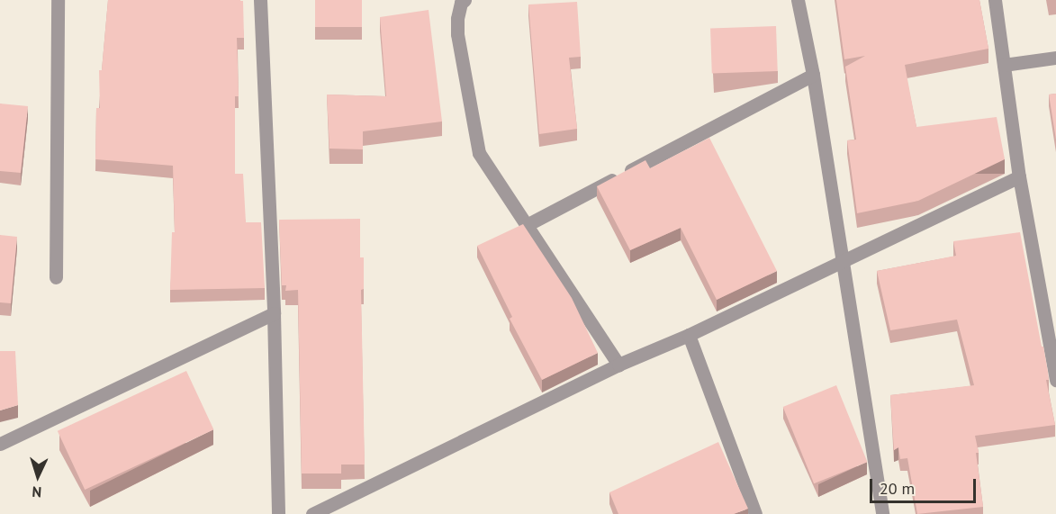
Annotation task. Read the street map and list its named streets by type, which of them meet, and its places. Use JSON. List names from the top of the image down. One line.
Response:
{"scale_bar":"20 m","north":"bottom"}
